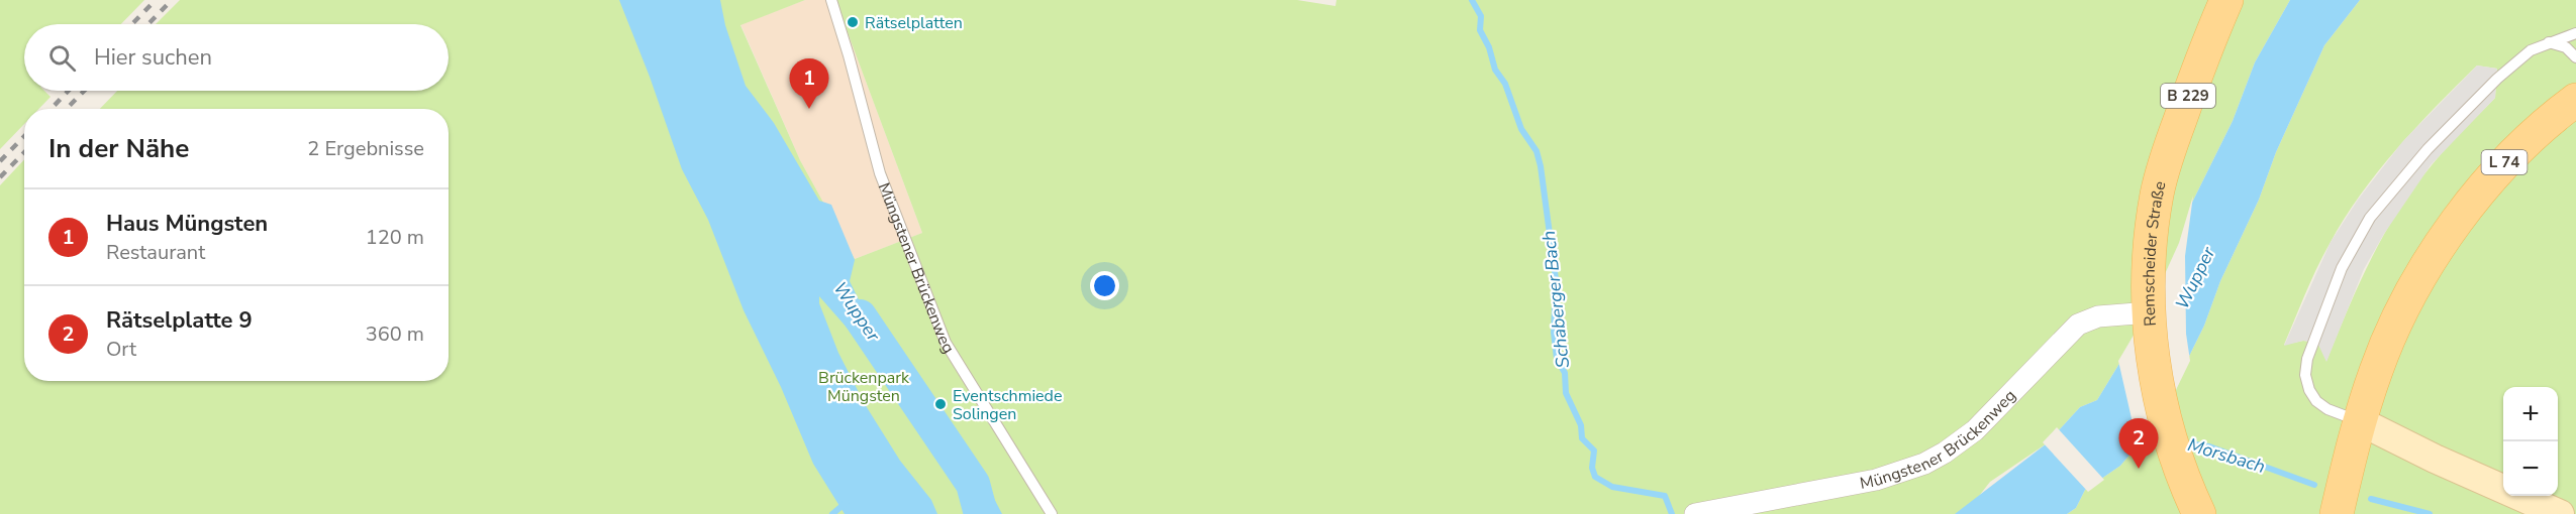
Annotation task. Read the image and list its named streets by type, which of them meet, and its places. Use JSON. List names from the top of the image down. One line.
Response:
{"streets":{"main road":["B 229","L 74","Remscheider Straße"],"street":["Müngstener Brückenweg"]},"crossings":[["Remscheider Straße","Müngstener Brückenweg"]],"water":["Wupper","Schaberger Bach","Morsbach"],"parks":["Brückenpark Müngsten"],"places":["Rätselplatten","Eventschmiede Solingen"],"page":{"search":"Hier suchen","pins":["1","2"],"heading":["In der Nähe","2 Ergebnisse"],"list":[{"mark":"1","name":"Haus Müngsten","note":"Restaurant","value":"120 m"},{"mark":"2","name":"Rätselplatte 9","note":"Ort","value":"360 m"}],"map_buttons":["+","−"]}}
